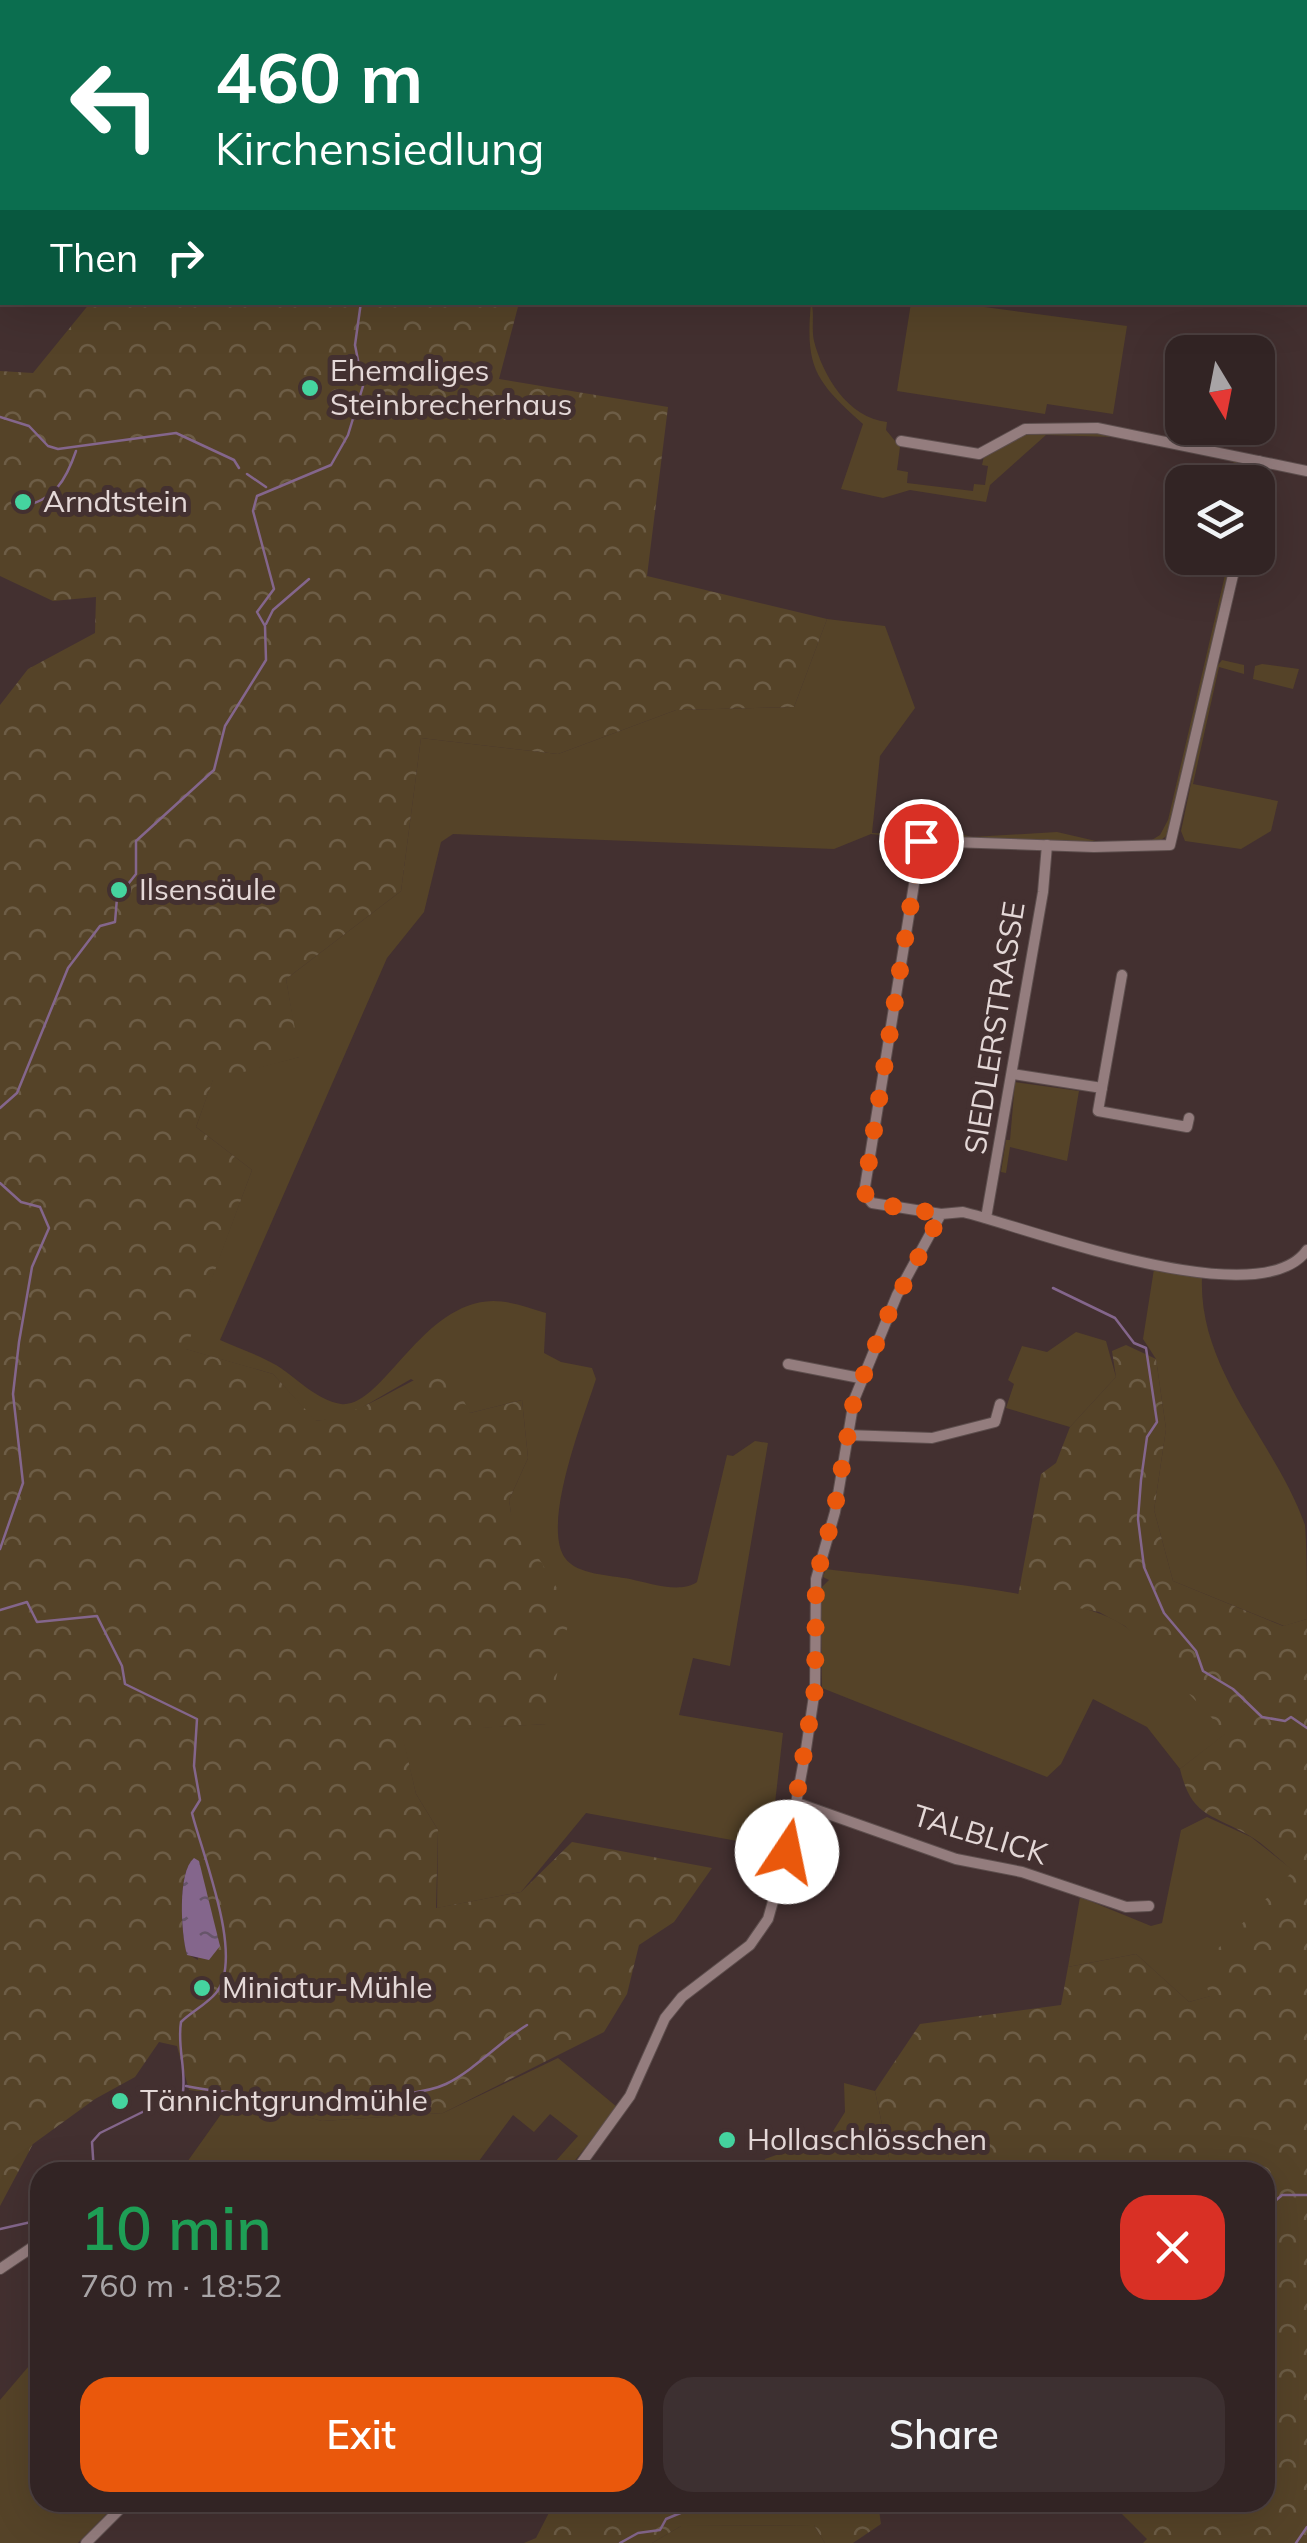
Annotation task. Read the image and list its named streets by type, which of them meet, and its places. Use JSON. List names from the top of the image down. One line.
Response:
{"streets":{"street":["SIEDLERSTRASSE","TALBLICK"]},"places":["Ehemaliges Steinbrecherhaus","Arndtstein","Ilsensäule","Miniatur-Mühle","Tännichtgrundmühle","Hollaschlösschen"],"north":"bottom","page":{"turn":["460 m","Kirchensiedlung"],"then":"Then","heading":["10 min","760 m · 18:52"],"buttons":["Exit","Share"]}}
